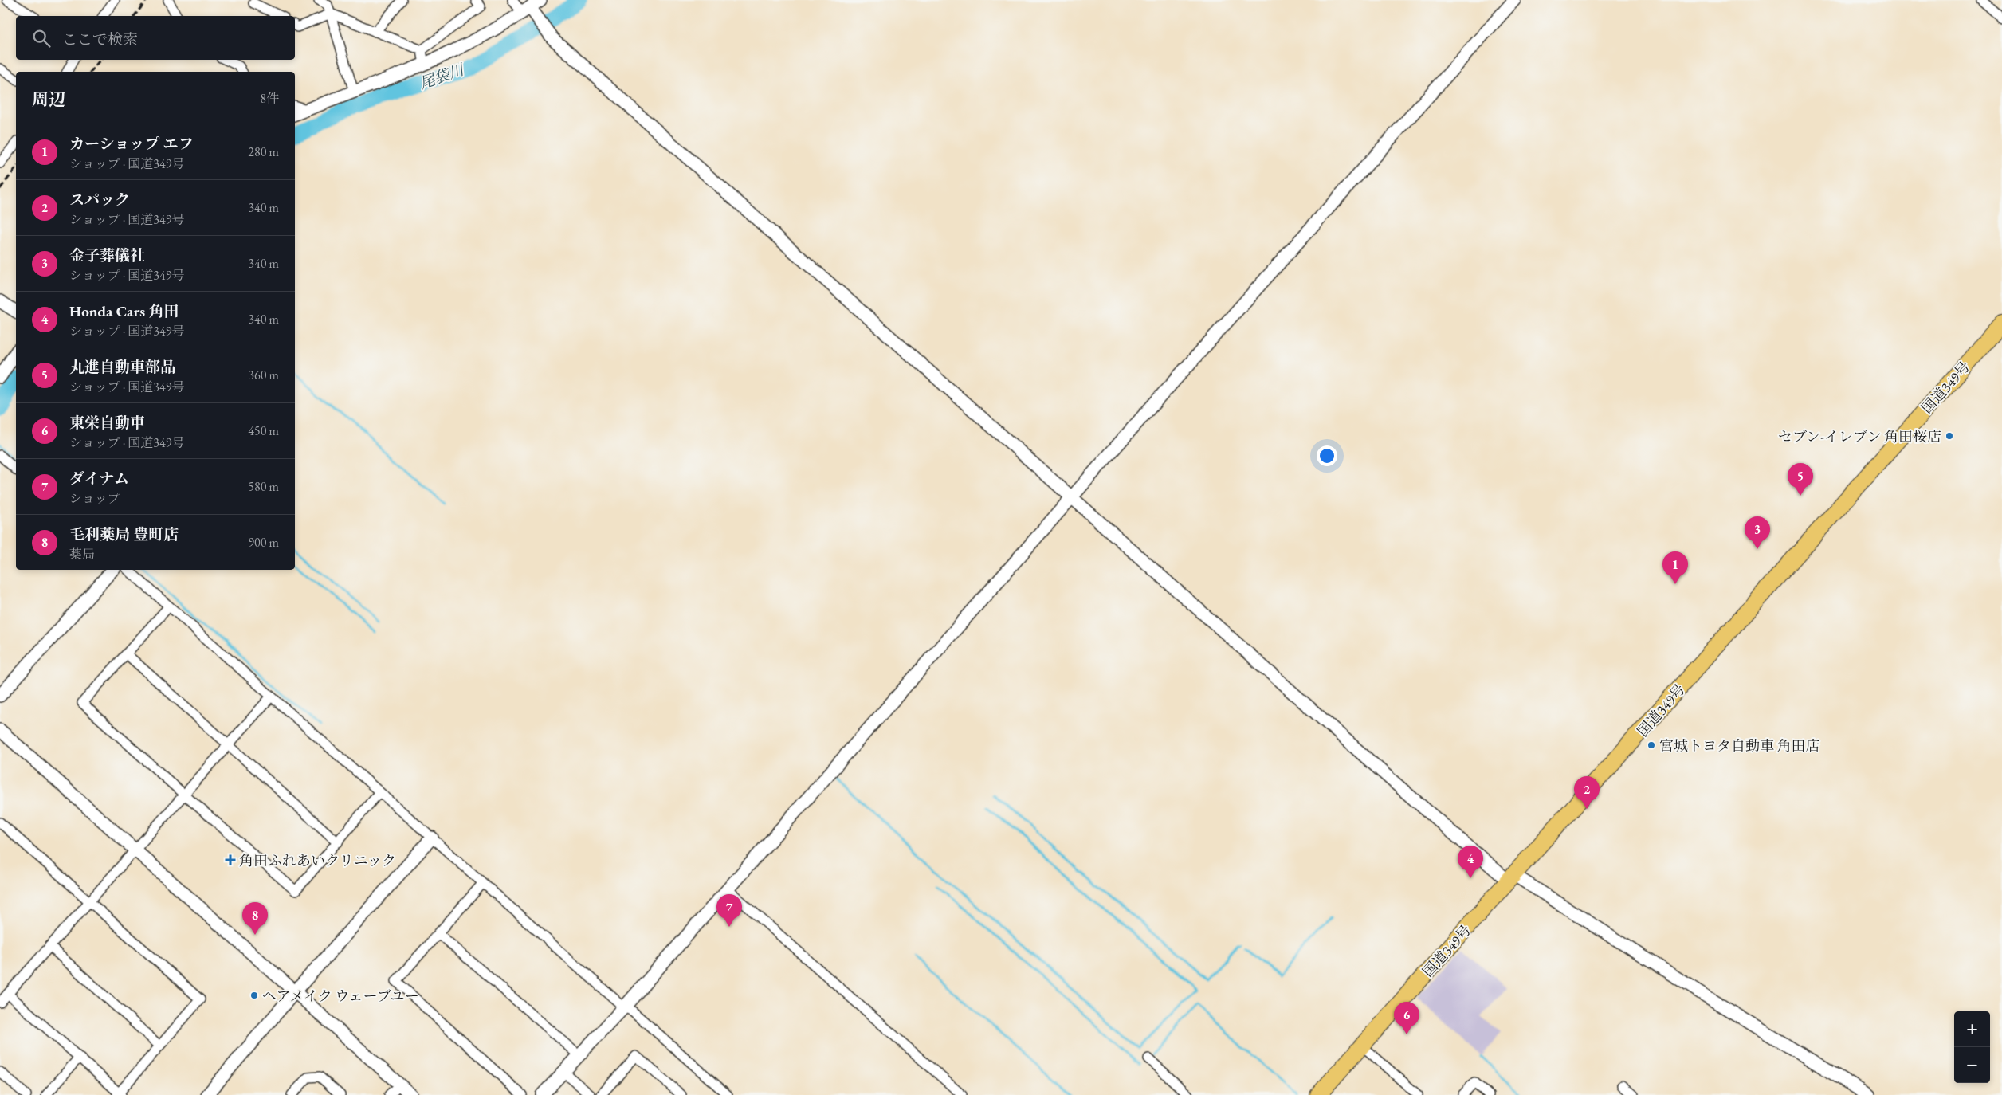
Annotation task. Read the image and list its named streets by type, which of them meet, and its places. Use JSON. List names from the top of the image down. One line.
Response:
{"streets":{"highway":["国道349号"]},"water":["尾袋川"],"places":{"other":["セブン-イレブン 角田桜店","宮城トヨタ自動車 角田店","ヘアメイク ウェーブユー"],"health":["角田ふれあいクリニック"]},"page":{"search":"ここで検索","heading":["周辺","8件"],"list":[{"mark":"1","name":"カーショップ エフ","note":"ショップ · 国道349号","value":"280 m"},{"mark":"2","name":"スパック","note":"ショップ · 国道349号","value":"340 m"},{"mark":"3","name":"金子葬儀社","note":"ショップ · 国道349号","value":"340 m"},{"mark":"4","name":"Honda Cars 角田","note":"ショップ · 国道349号","value":"340 m"},{"mark":"5","name":"丸進自動車部品","note":"ショップ · 国道349号","value":"360 m"},{"mark":"6","name":"東栄自動車","note":"ショップ · 国道349号","value":"450 m"},{"mark":"7","name":"ダイナム","note":"ショップ","value":"580 m"},{"mark":"8","name":"毛利薬局 豊町店","note":"薬局","value":"900 m"}],"pins":["5","3","1","2","4","7","8","6"],"map_buttons":["+","−"]}}
